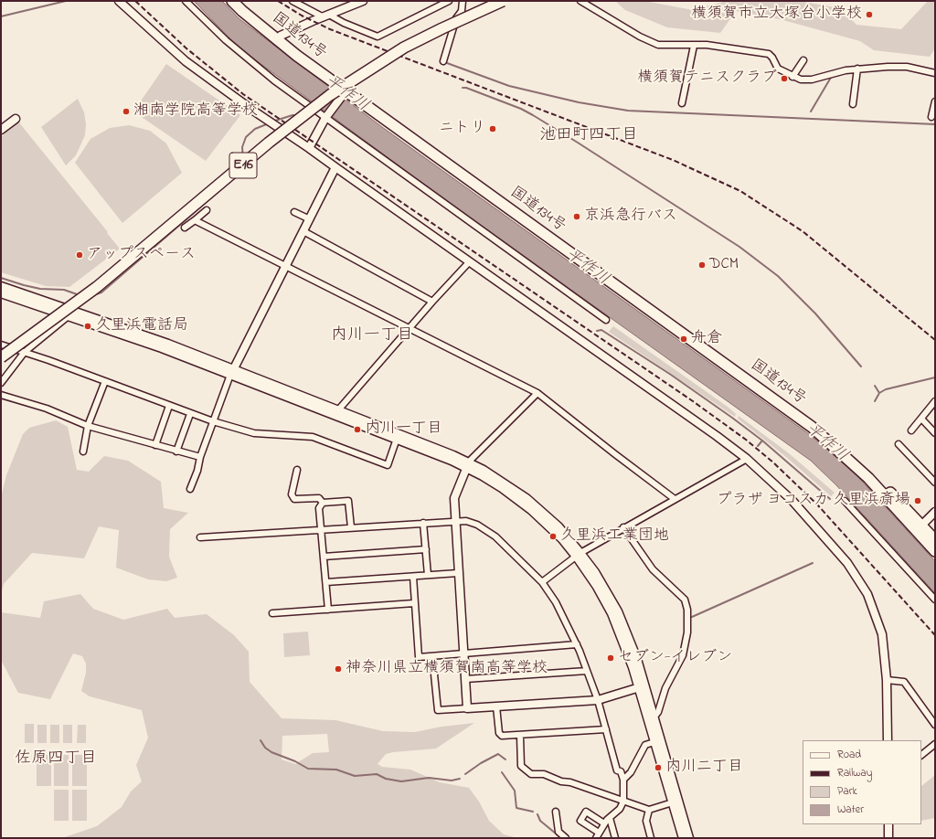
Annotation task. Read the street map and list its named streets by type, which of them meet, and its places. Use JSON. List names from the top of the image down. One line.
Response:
{"streets":{"highway":["国道134号","E16"]},"districts":["池田町四丁目","内川一丁目","佐原四丁目"],"water":["平作川"],"places":["横須賀市立大塚台小学校","横須賀テニスクラブ","湘南学院高等学校","ニトリ","京浜急行バス","アップスペース","DCM","久里浜電話局","舟倉","内川一丁目","プラザ ヨコスカ 久里浜斎場","久里浜工業団地","セブン-イレブン","神奈川県立横須賀南高等学校","内川二丁目"],"legend":["Road","Railway","Park","Water"]}
